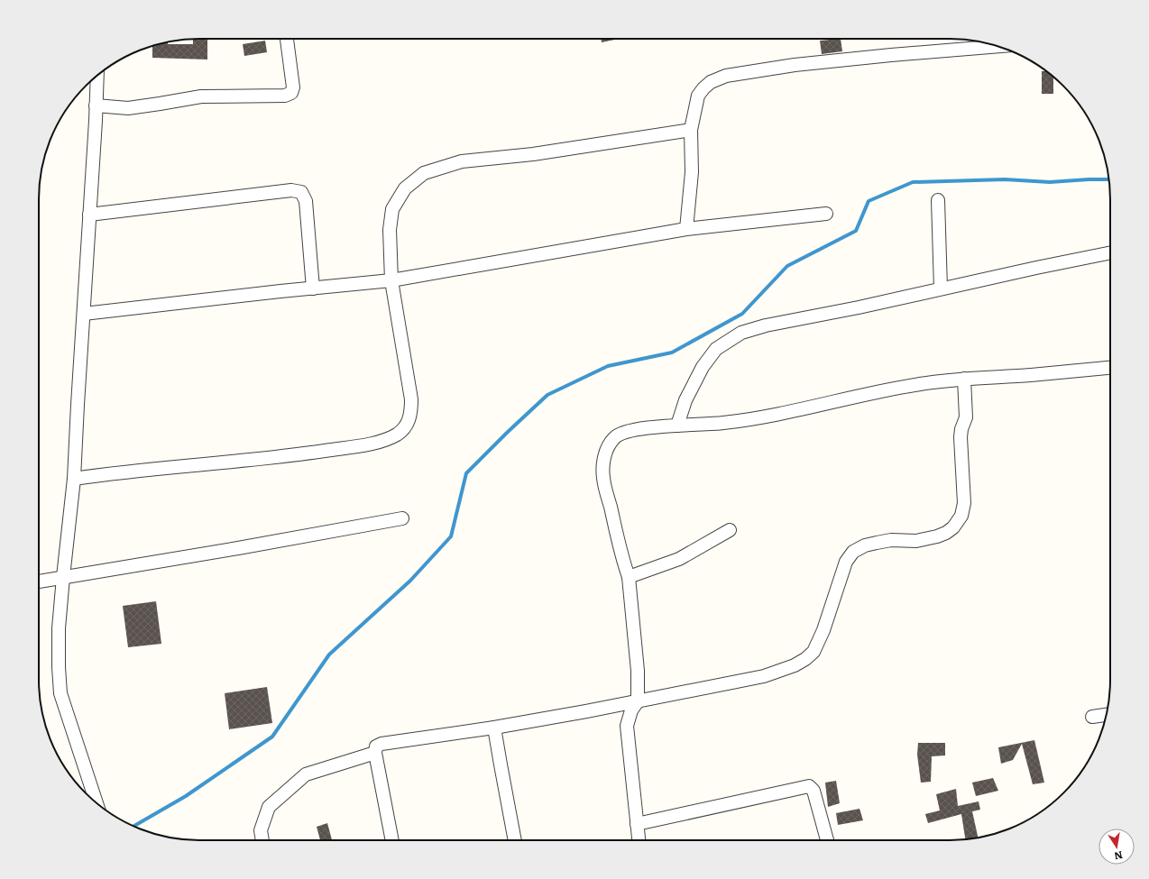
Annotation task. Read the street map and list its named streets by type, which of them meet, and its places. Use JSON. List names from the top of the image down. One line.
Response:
{"north":"bottom"}
